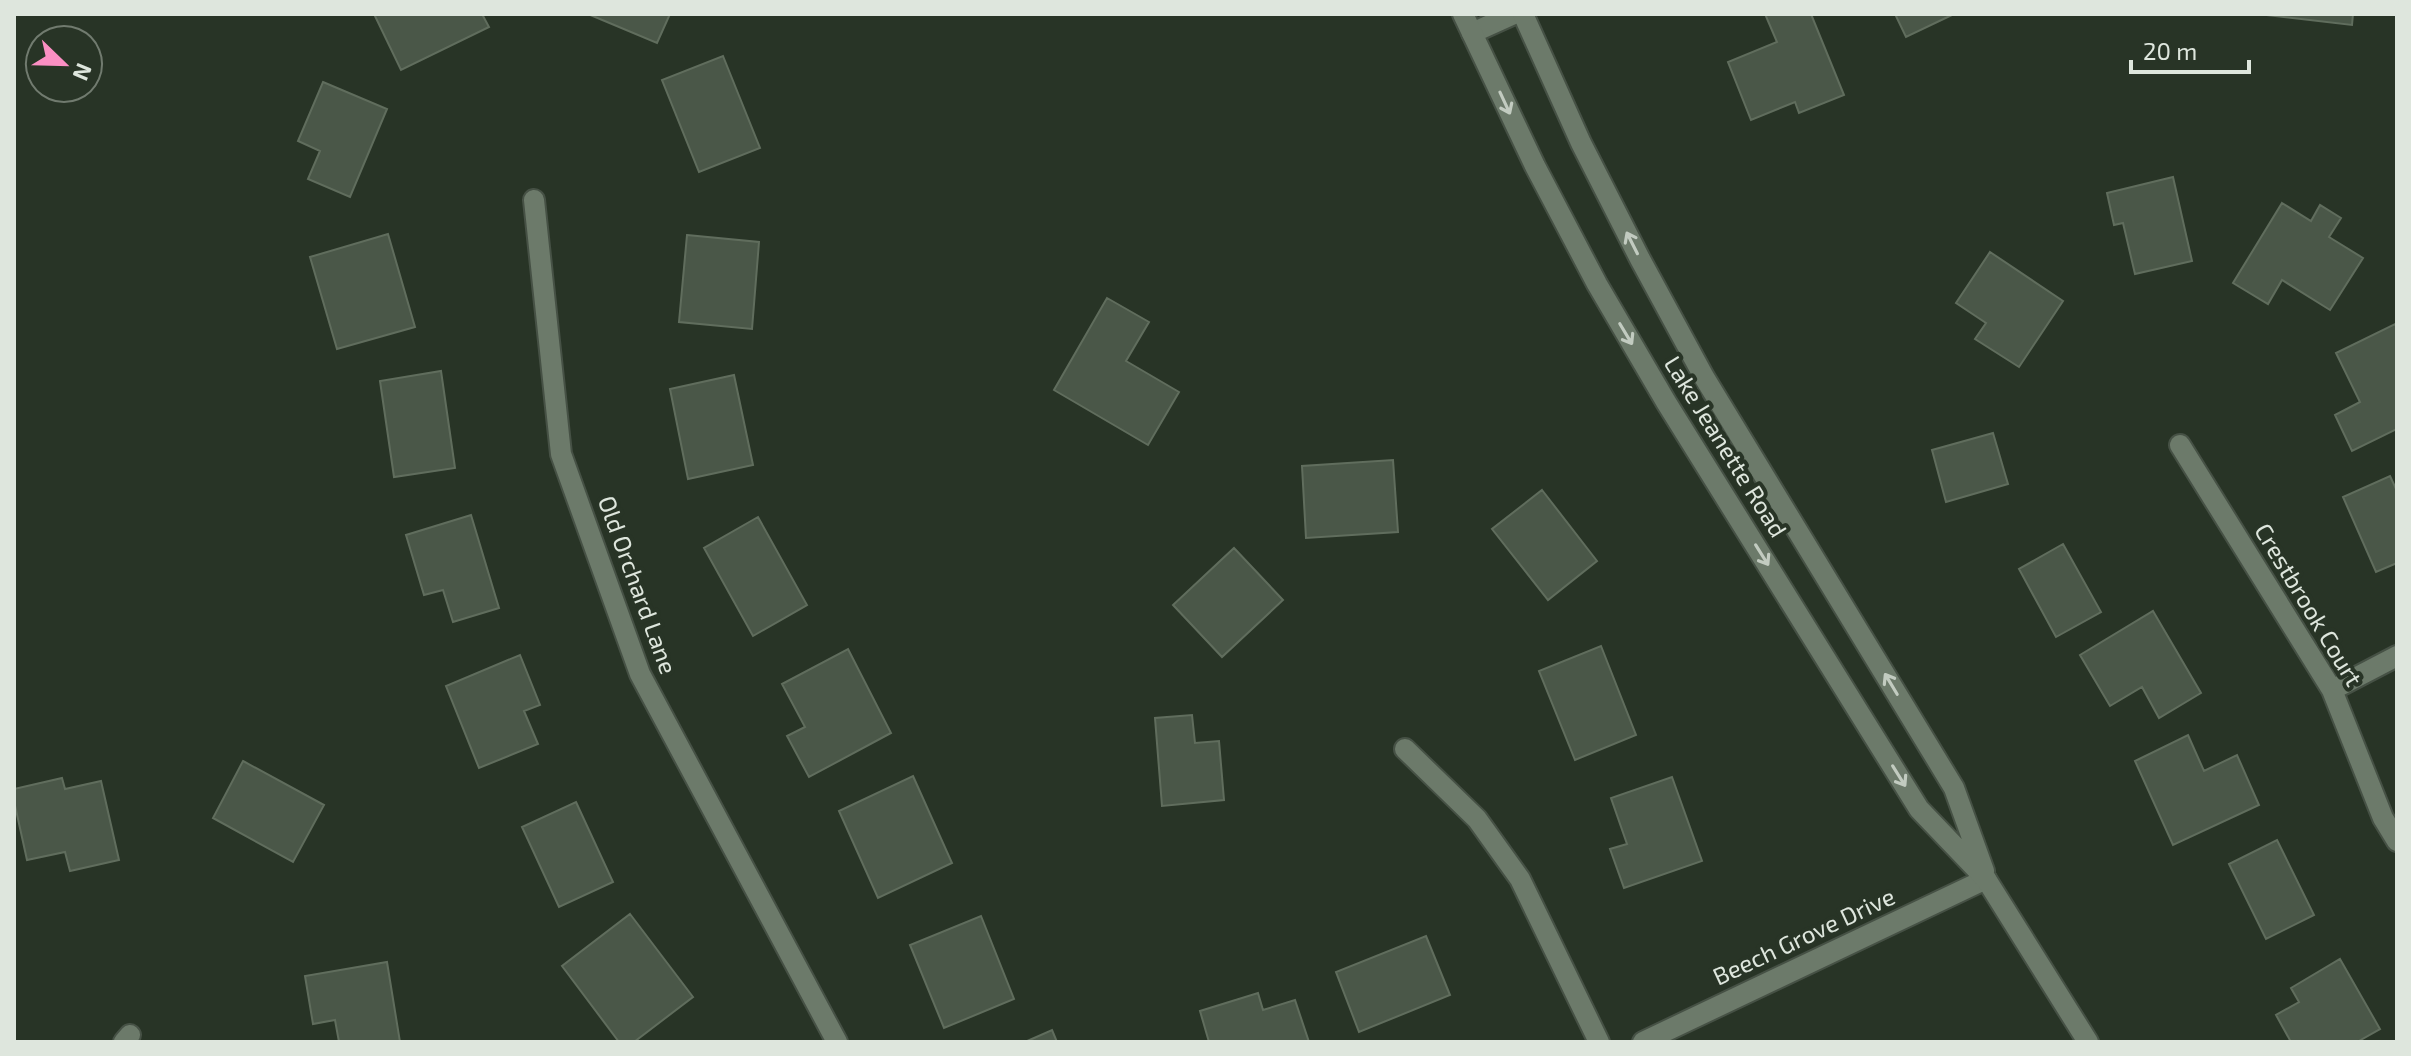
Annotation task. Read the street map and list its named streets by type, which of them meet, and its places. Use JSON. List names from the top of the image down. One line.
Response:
{"streets":{"street":["Lake Jeanette Road","Old Orchard Lane","Crestbrook Court","Beech Grove Drive"]},"crossings":[["Lake Jeanette Road","Beech Grove Drive"]],"scale_bar":"20 m","north":"bottom right"}
